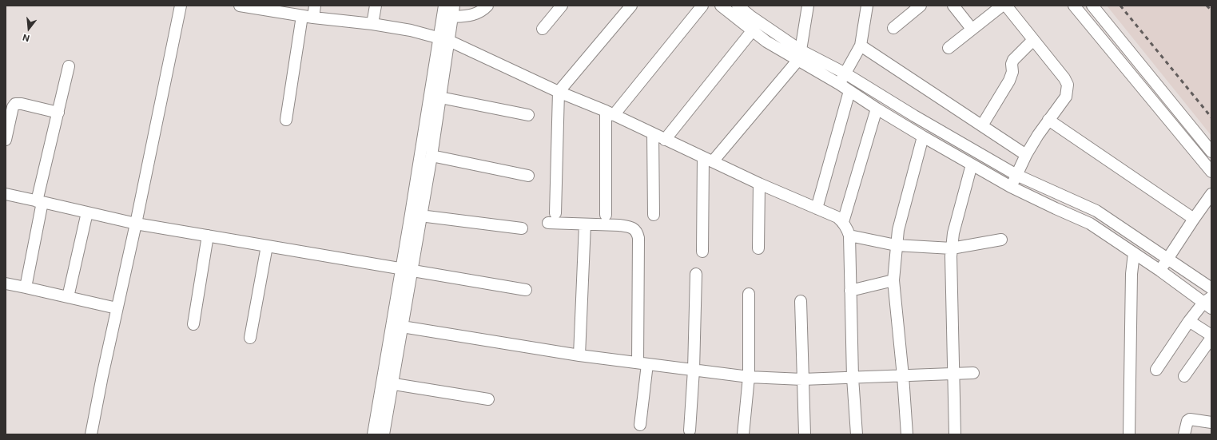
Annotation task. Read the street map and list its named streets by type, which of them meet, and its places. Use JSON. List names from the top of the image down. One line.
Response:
{"north":"bottom"}
